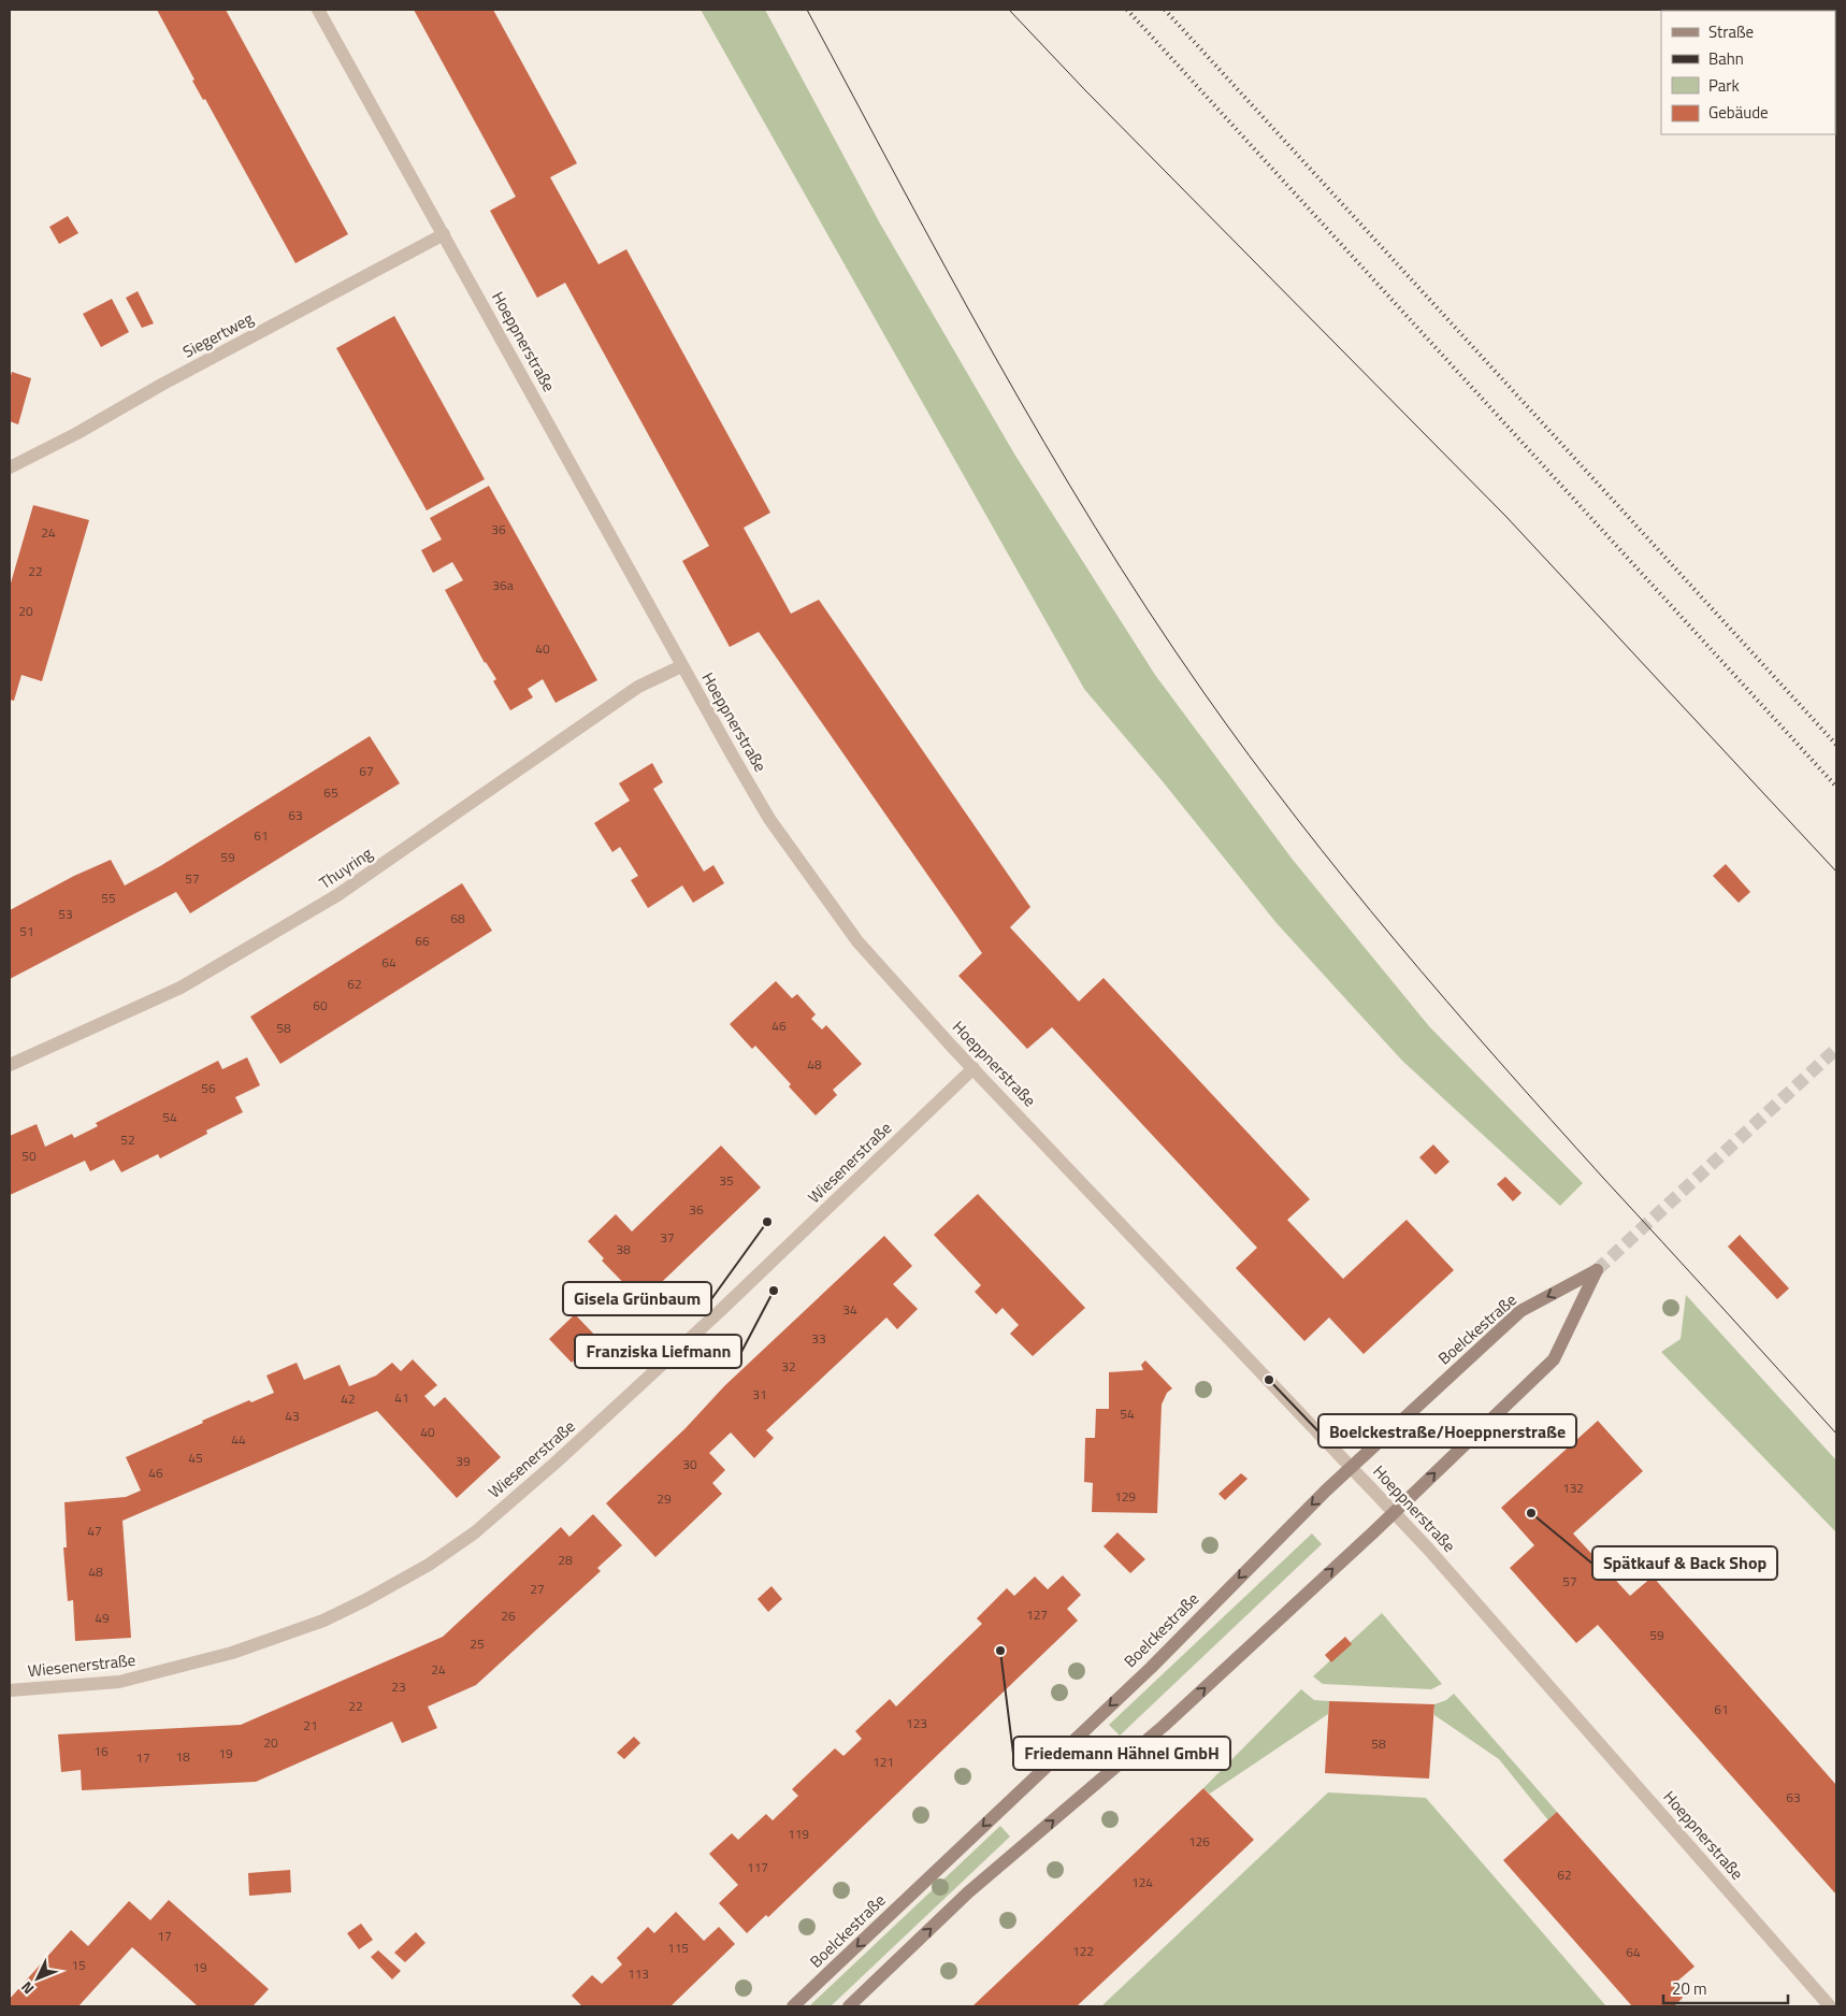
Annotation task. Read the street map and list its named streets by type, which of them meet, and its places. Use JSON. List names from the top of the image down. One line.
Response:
{"streets":{"main road":["Boelckestraße"],"street":["Siegertweg","Hoeppnerstraße","Thuyring","Wiesenerstraße"]},"crossings":[["Siegertweg","Hoeppnerstraße"],["Hoeppnerstraße","Thuyring"],["Hoeppnerstraße","Wiesenerstraße"],["Hoeppnerstraße","Boelckestraße"]],"places":["Gisela Grünbaum","Franziska Liefmann","Boelckestraße/Hoeppnerstraße","Spätkauf & Back Shop","Friedemann Hähnel GmbH"],"house_numbers":["36","24","22","36a","20","40","67","65","63","61","59","57","55","53","68","51","66","64","62","60","46","58","48","56","54","52","50","35","36","37","38","34","33","32","31","41","42","54","43","40","44","45","39","30","46","132","129","29","47","28","48","57","27","127","26","49","59","25","24","23","22","61","123","21","20","58","16","19","18","17","121","63","119","126","117","62","124","17","115","122","64","15","19","113"],"legend":["Straße","Bahn","Park","Gebäude"],"scale_bar":"20 m","north":"bottom left"}
